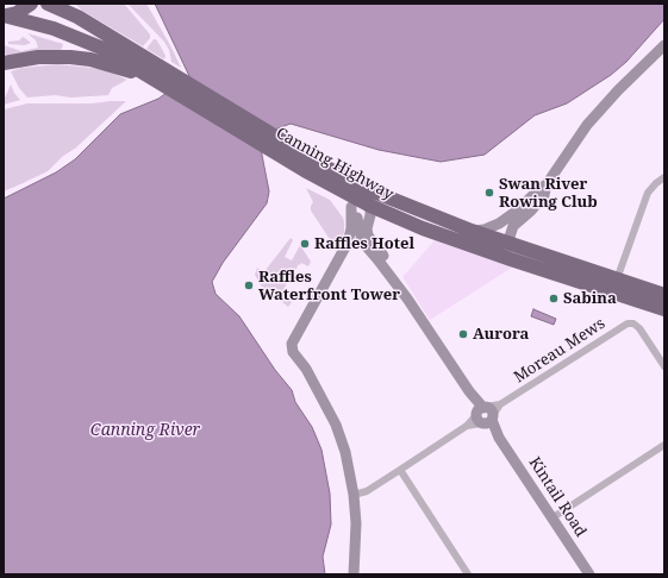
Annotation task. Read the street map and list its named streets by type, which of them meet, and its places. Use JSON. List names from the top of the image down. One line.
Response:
{"streets":{"highway":["Canning Highway"],"street":["Moreau Mews","Kintail Road"]},"crossings":[["Canning Highway","Kintail Road"],["Moreau Mews","Kintail Road"]],"water":["Canning River"],"places":["Swan River Rowing Club","Raffles Hotel","Raffles Waterfront Tower","Sabina","Aurora"]}
